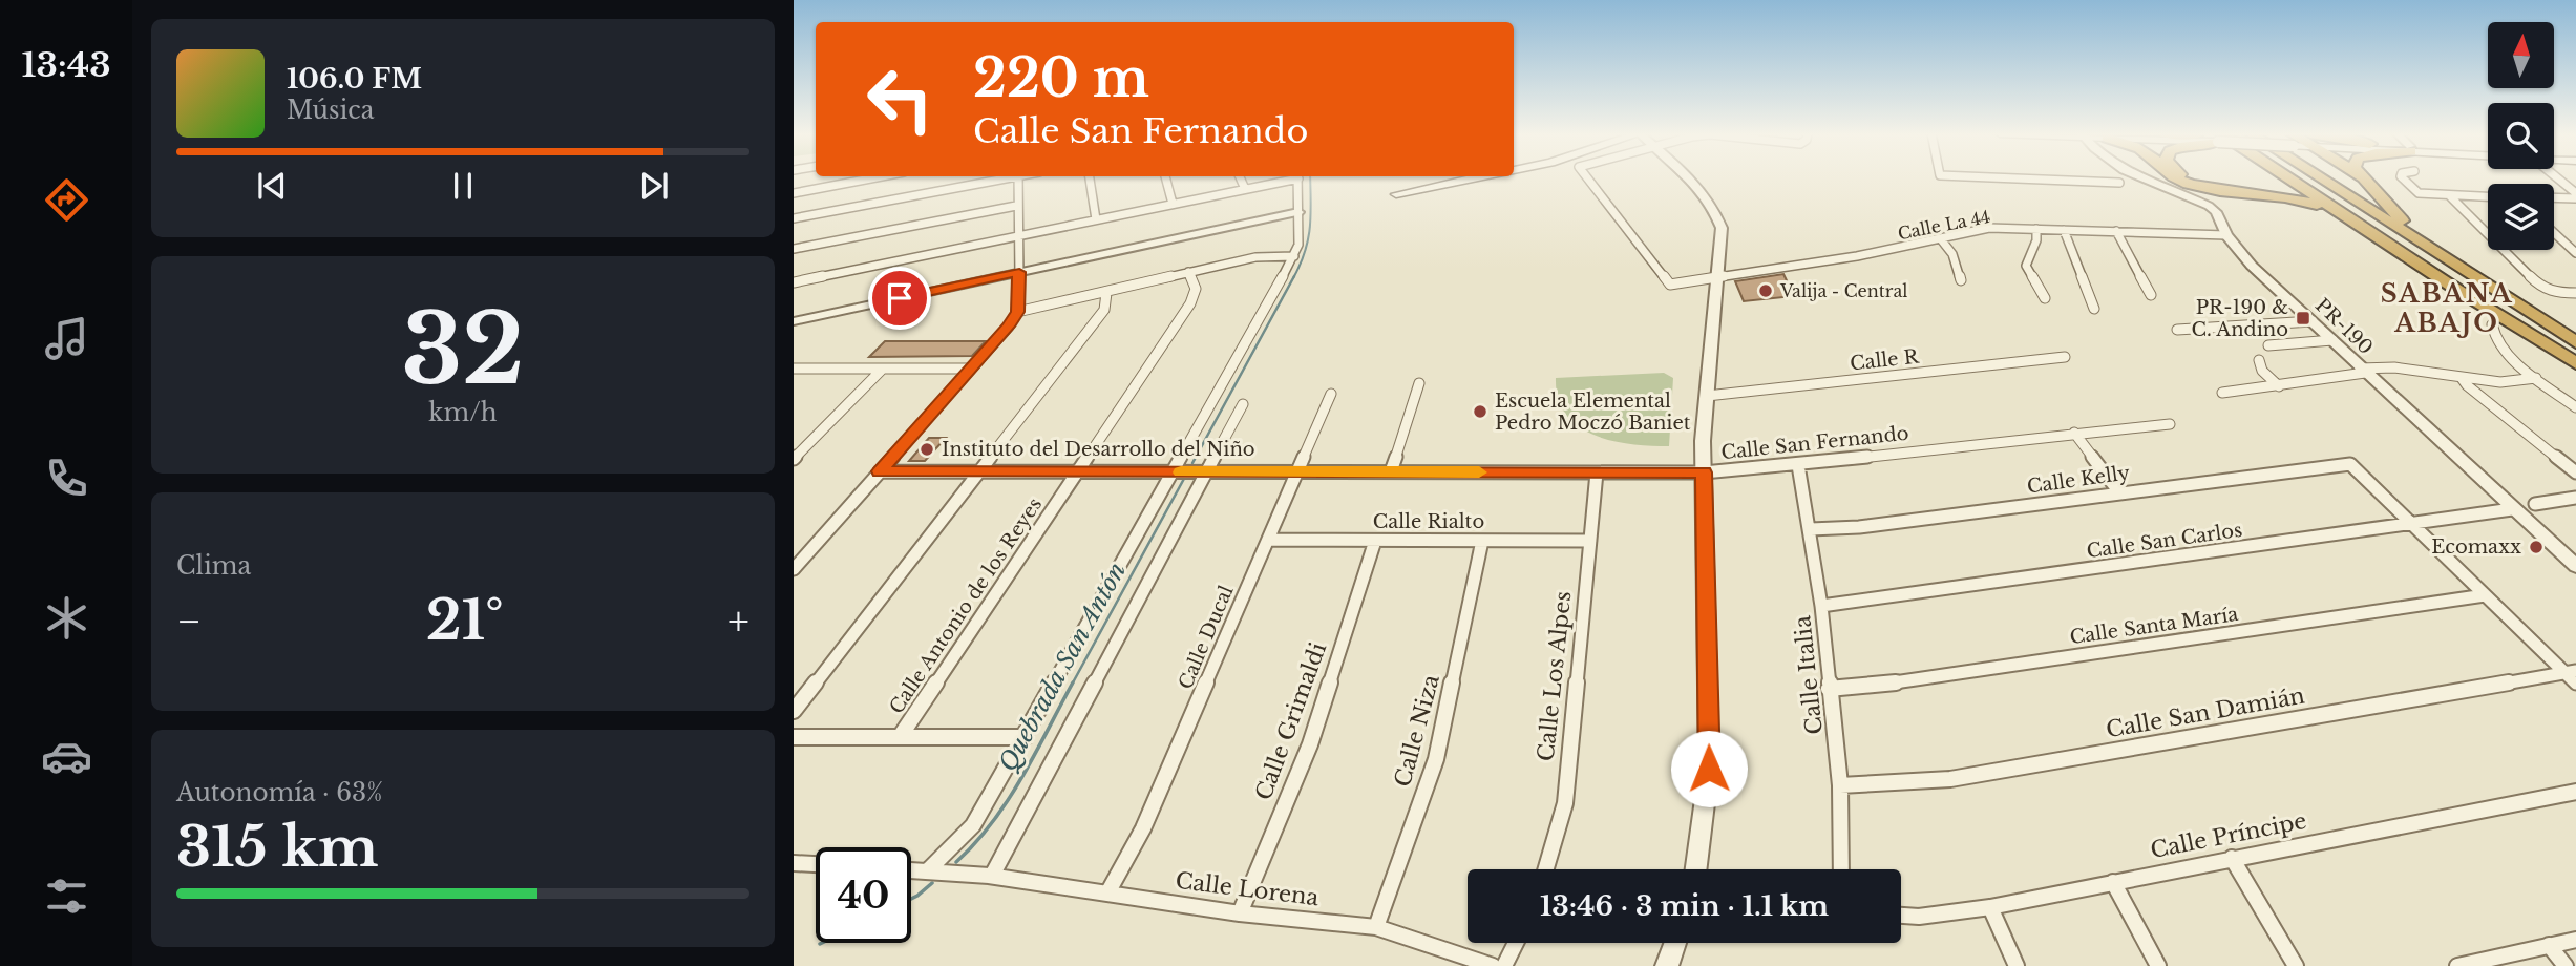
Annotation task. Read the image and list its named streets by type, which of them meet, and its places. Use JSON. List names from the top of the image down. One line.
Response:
{"streets":{"street":["Calle La 44","PR-190","Calle R","Calle San Fernando","Calle Kelly","Calle Rialto","Calle San Carlos","Calle Antonio de los Reyes","Calle Santa María","Calle Ducal","Calle Italia","Calle Los Alpes","Calle San Damián","Calle Grimaldi","Calle Niza","Calle Príncipe","Calle Lorena"]},"crossings":[["Calle La 44","PR-190"],["PR-190","Calle San Carlos"],["Calle San Fernando","Calle Antonio de los Reyes"],["Calle San Fernando","Calle Ducal"],["Calle San Fernando","Calle Italia"],["Calle San Fernando","Calle Los Alpes"],["Calle Kelly","Calle San Carlos"],["Calle Kelly","Calle Italia"],["Calle Rialto","Calle Ducal"],["Calle Rialto","Calle Los Alpes"],["Calle Rialto","Calle Grimaldi"],["Calle Rialto","Calle Niza"],["Calle San Carlos","Calle Italia"],["Calle Santa María","Calle Italia"],["Calle Ducal","Calle Lorena"],["Calle Italia","Calle San Damián"],["Calle Grimaldi","Calle Lorena"],["Calle Niza","Calle Lorena"]],"districts":["SABANA ABAJO"],"water":["Quebrada San Antón"],"places":{"other":["Valija - Central","Escuela Elemental Pedro Moczó Baniet","Instituto del Desarrollo del Niño","Ecomaxx"],"transit":["PR-190 & C. Andino"]},"north":"top","page":{"tabs":"13:43","turn":["220 m","Calle San Fernando"],"song":["106.0 FM","Música"],"tile":[["32","km/h"],"Clima",["Autonomía · 63%","315 km"]],"heat":["−","21°","+"],"limit":"40","trip":"13:46 · 3 min · 1.1 km"}}
